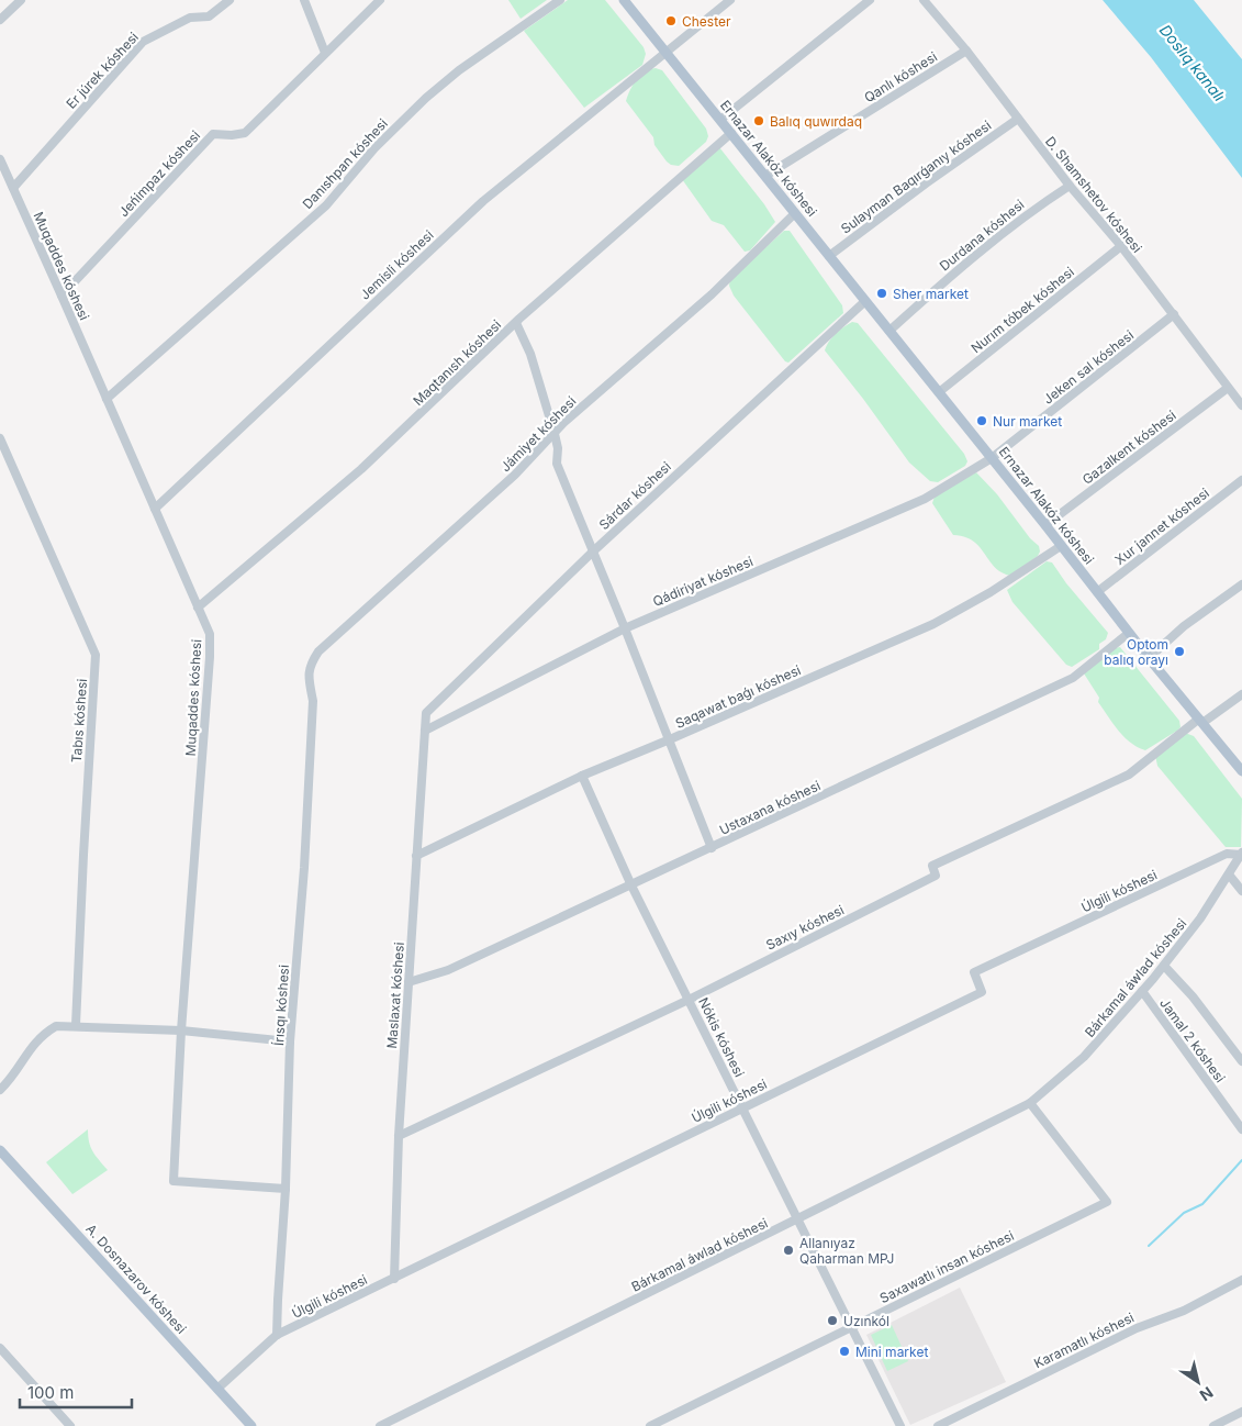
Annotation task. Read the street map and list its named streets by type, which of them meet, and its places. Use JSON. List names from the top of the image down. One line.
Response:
{"streets":{"main road":["Ernazar Alakóz kóshesi","A. Dosnazarov kóshesi"],"street":["Er júrek kóshesi","Qanlı kóshesi","Danıshpan kóshesi","Jeńimpaz kóshesi","Sulayman Baqırǵanıy kóshesi","D. Shamshetov kóshesi","Durdana kóshesi","Jemisli kóshesi","Muqaddes kóshesi","Nurım tóbek kóshesi","Maqtanısh kóshesi","Jeken sal kóshesi","Jámiyet kóshesi","Gazalkent kóshesi","Sárdar kóshesi","Xur jannet kóshesi","Qádiriyat kóshesi","Saqawat baǵı kóshesi","Tabıs kóshesi","Ustaxana kóshesi","Úlgili kóshesi","Saxıy kóshesi","Bárkamal áwlad kóshesi","Maslaxat kóshesi","Írısqı kóshesi","Nókis kóshesi","Jamal 2 kóshesi","Saxawatlı insan kóshesi","Karamatlı kóshesi"]},"crossings":[["Er júrek kóshesi","Muqaddes kóshesi"],["Qanlı kóshesi","Ernazar Alakóz kóshesi"],["Qanlı kóshesi","D. Shamshetov kóshesi"],["Ernazar Alakóz kóshesi","Sulayman Baqırǵanıy kóshesi"],["Ernazar Alakóz kóshesi","Durdana kóshesi"],["Ernazar Alakóz kóshesi","Jemisli kóshesi"],["Ernazar Alakóz kóshesi","Nurım tóbek kóshesi"],["Ernazar Alakóz kóshesi","Maqtanısh kóshesi"],["Ernazar Alakóz kóshesi","Jeken sal kóshesi"],["Ernazar Alakóz kóshesi","Jámiyet kóshesi"],["Ernazar Alakóz kóshesi","Gazalkent kóshesi"],["Ernazar Alakóz kóshesi","Sárdar kóshesi"],["Ernazar Alakóz kóshesi","Xur jannet kóshesi"],["Ernazar Alakóz kóshesi","Qádiriyat kóshesi"],["Ernazar Alakóz kóshesi","Saqawat baǵı kóshesi"],["Ernazar Alakóz kóshesi","Ustaxana kóshesi"],["Ernazar Alakóz kóshesi","Saxıy kóshesi"],["Danıshpan kóshesi","Muqaddes kóshesi"],["Jeńimpaz kóshesi","Muqaddes kóshesi"],["Sulayman Baqırǵanıy kóshesi","D. Shamshetov kóshesi"],["D. Shamshetov kóshesi","Durdana kóshesi"],["D. Shamshetov kóshesi","Nurım tóbek kóshesi"],["D. Shamshetov kóshesi","Jeken sal kóshesi"],["D. Shamshetov kóshesi","Gazalkent kóshesi"],["Jemisli kóshesi","Muqaddes kóshesi"],["Muqaddes kóshesi","Maqtanısh kóshesi"],["Muqaddes kóshesi","Írısqı kóshesi"],["Jeken sal kóshesi","Qádiriyat kóshesi"],["Jámiyet kóshesi","Írısqı kóshesi"],["Sárdar kóshesi","Maslaxat kóshesi"],["Qádiriyat kóshesi","Maslaxat kóshesi"],["Saqawat baǵı kóshesi","Maslaxat kóshesi"],["Saqawat baǵı kóshesi","Nókis kóshesi"],["Ustaxana kóshesi","Maslaxat kóshesi"],["Ustaxana kóshesi","Nókis kóshesi"],["Úlgili kóshesi","Bárkamal áwlad kóshesi"],["Úlgili kóshesi","Maslaxat kóshesi"],["Úlgili kóshesi","Írısqı kóshesi"],["Úlgili kóshesi","Nókis kóshesi"],["Úlgili kóshesi","A. Dosnazarov kóshesi"],["Saxıy kóshesi","Maslaxat kóshesi"],["Saxıy kóshesi","Nókis kóshesi"],["Bárkamal áwlad kóshesi","Nókis kóshesi"],["Bárkamal áwlad kóshesi","Jamal 2 kóshesi"],["Bárkamal áwlad kóshesi","Saxawatlı insan kóshesi"],["Nókis kóshesi","Saxawatlı insan kóshesi"]],"water":["Doslıq kanalı"],"places":["Chester","Balıq quwırdaq","Sher market","Nur market","Optom balıq orayı","Allanıyaz Qaharman MPJ","Uzınkól","Mini market"],"scale_bar":"100 m","north":"bottom right"}
